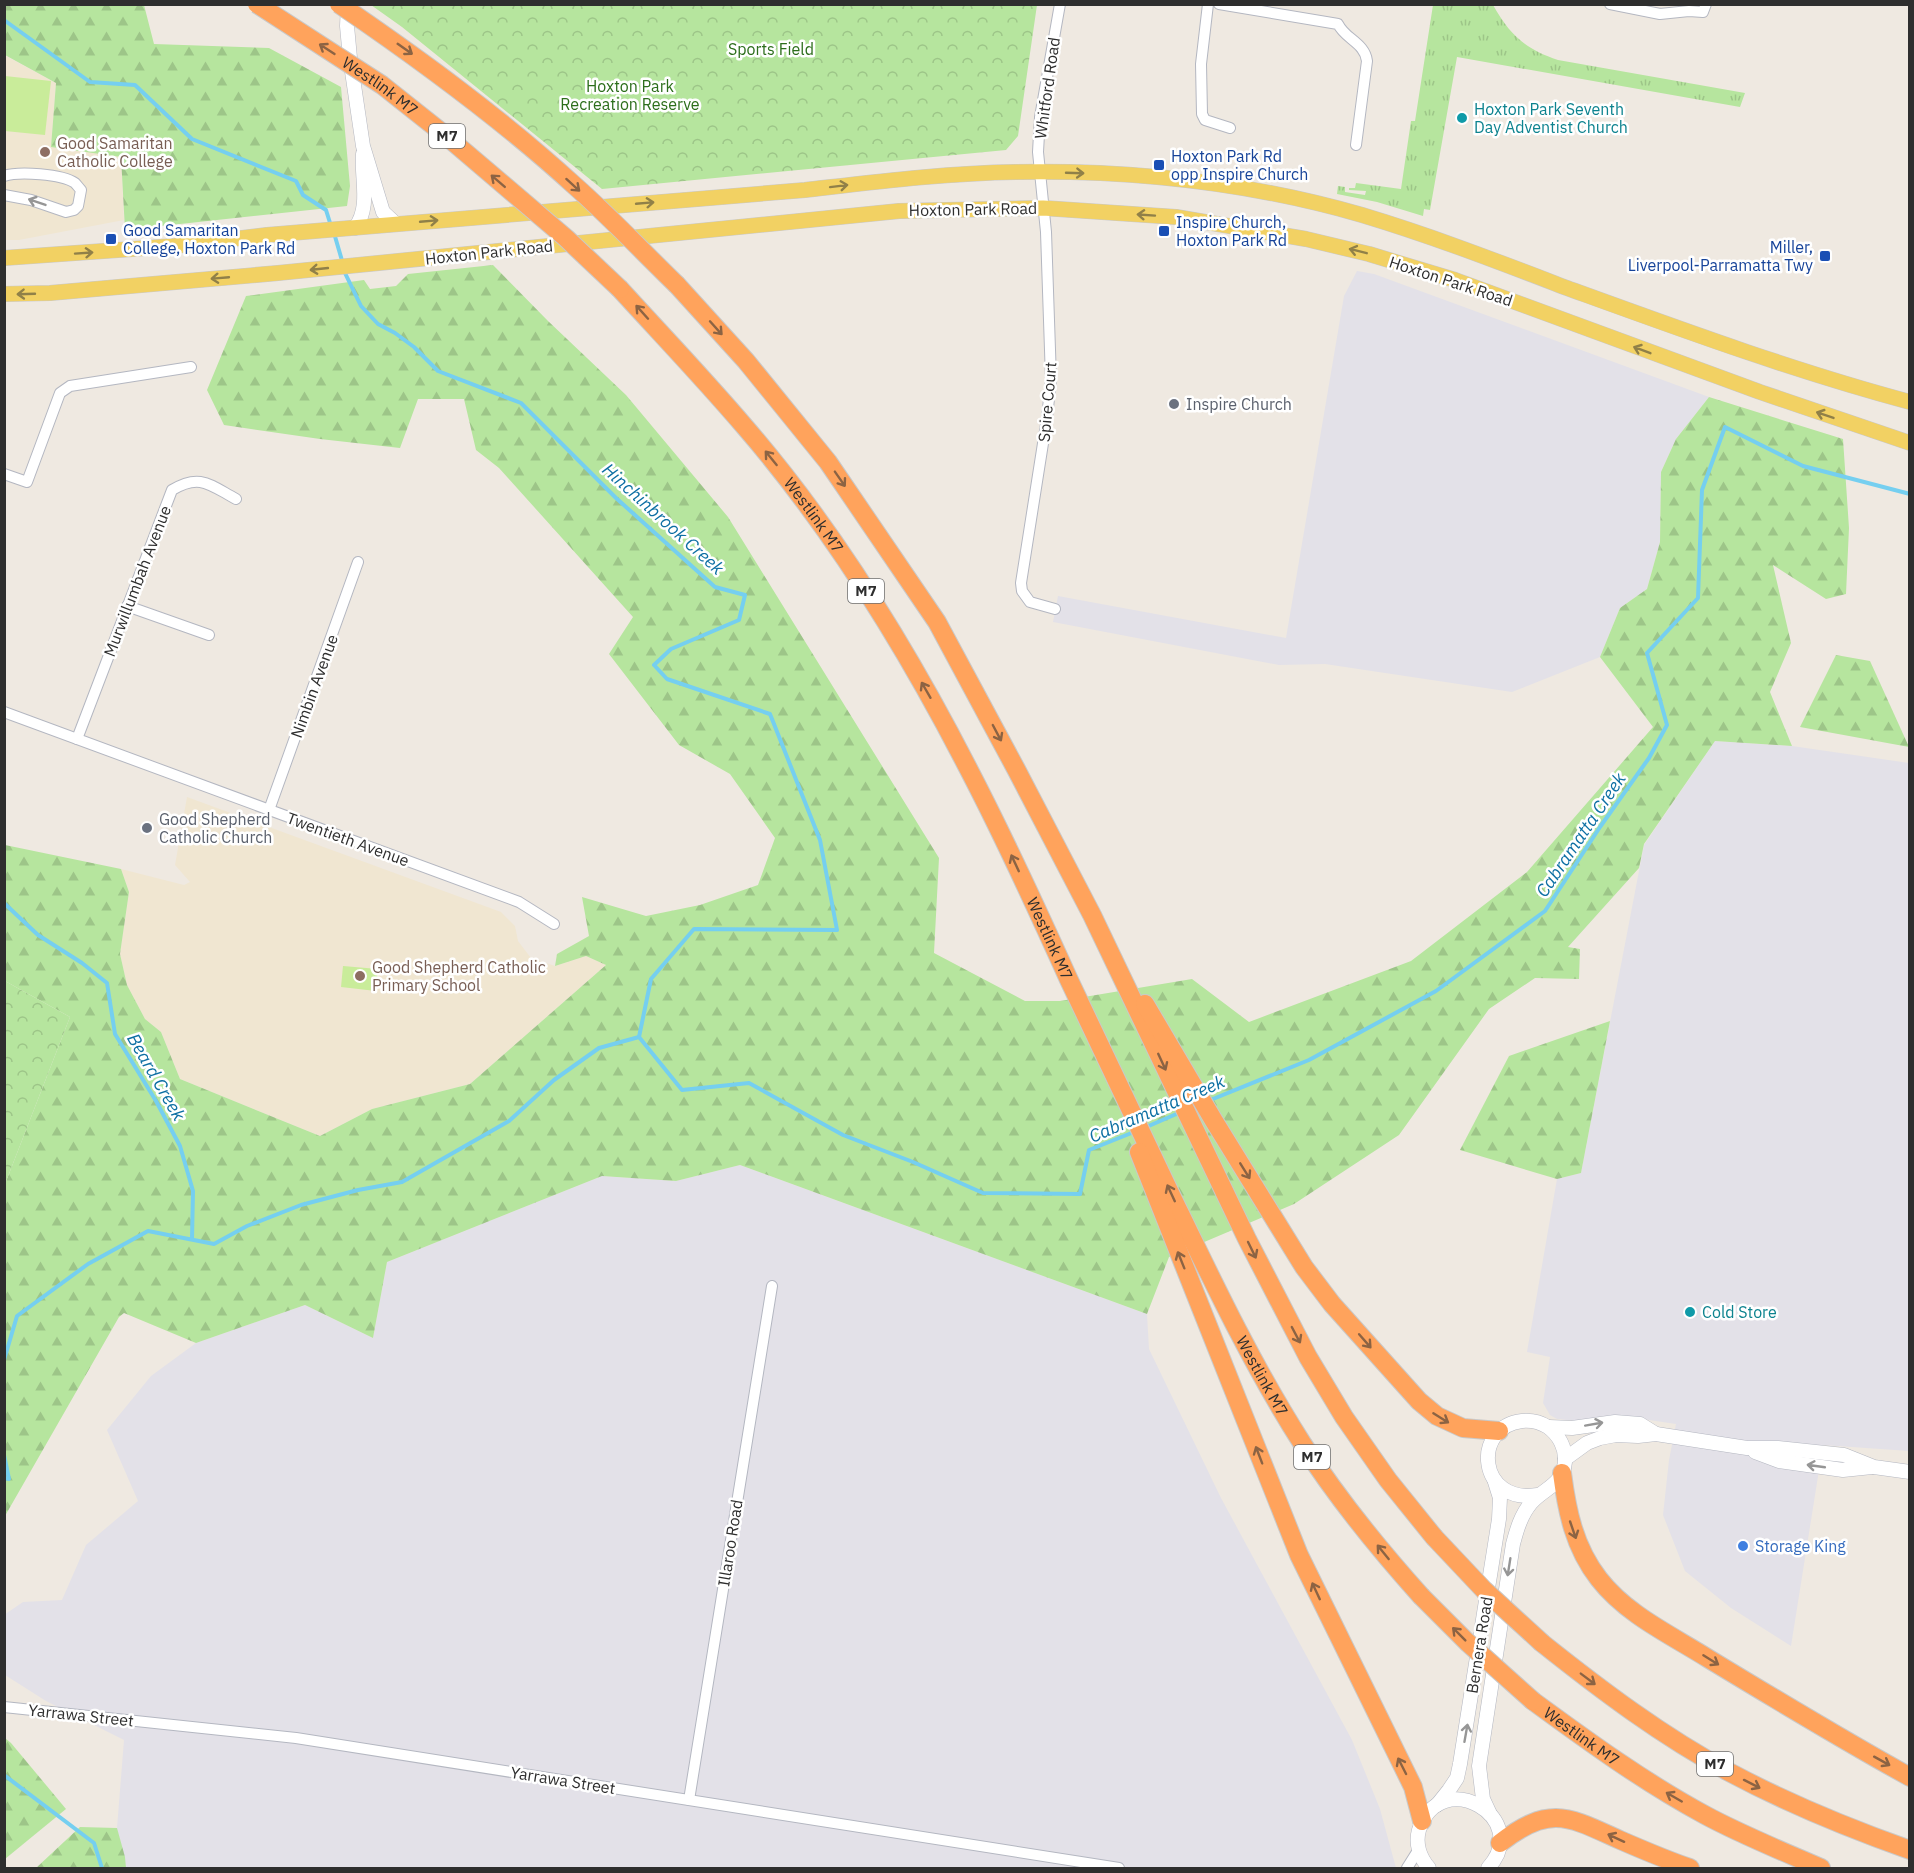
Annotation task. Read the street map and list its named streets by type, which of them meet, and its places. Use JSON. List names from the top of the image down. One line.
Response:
{"streets":{"highway":["Westlink M7","M7"],"main road":["Hoxton Park Road","Bernera Road"],"street":["Whitford Road","Spire Court","Murwillumbah Avenue","Nimbin Avenue","Twentieth Avenue","Illaroo Road","Yarrawa Street"]},"crossings":[["Whitford Road","Hoxton Park Road"],["Whitford Road","Spire Court"],["Hoxton Park Road","Spire Court"],["Murwillumbah Avenue","Twentieth Avenue"],["Nimbin Avenue","Twentieth Avenue"],["Illaroo Road","Yarrawa Street"]],"water":["Hinchinbrook Creek","Cabramatta Creek","Beard Creek"],"parks":["Sports Field","Hoxton Park Recreation Reserve"],"places":{"other":["Hoxton Park Seventh Day Adventist Church","Good Samaritan Catholic College","Inspire Church","Good Shepherd Catholic Church","Good Shepherd Catholic Primary School","Cold Store","Storage King"],"transit":["Hoxton Park Rd opp Inspire Church","Inspire Church, Hoxton Park Rd","Good Samaritan College, Hoxton Park Rd","Miller, Liverpool-Parramatta Twy"]}}
